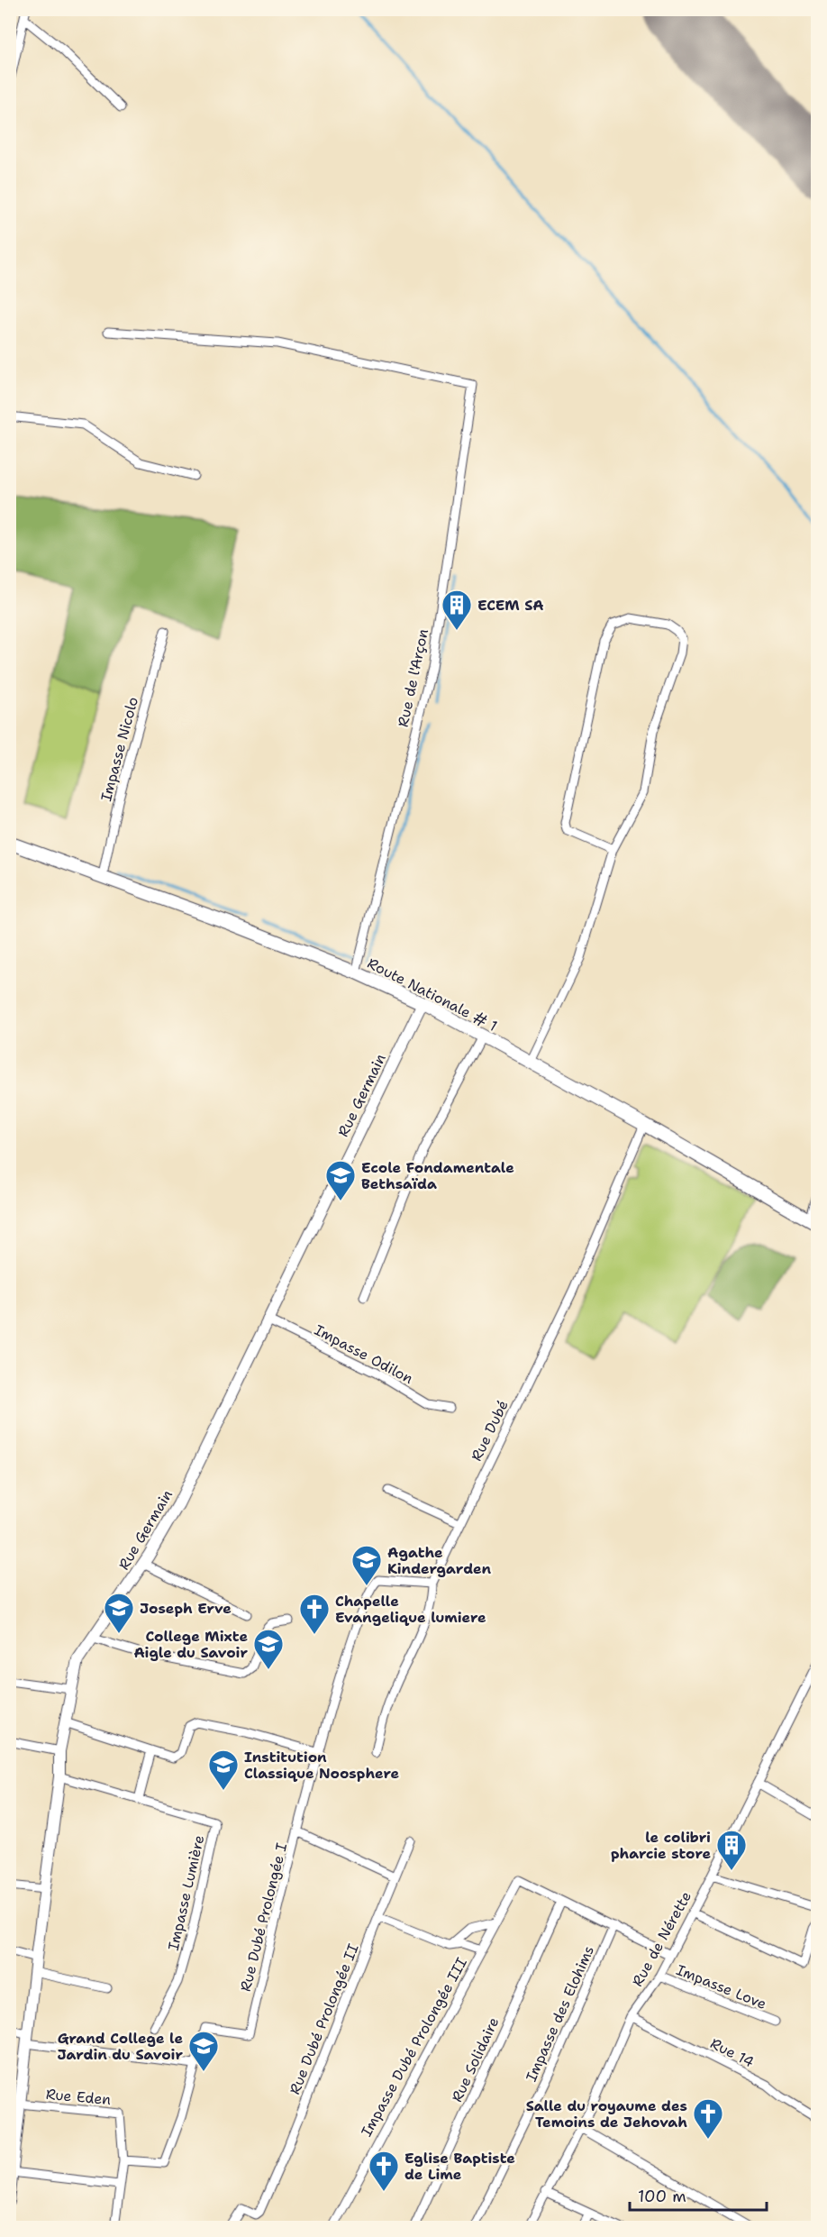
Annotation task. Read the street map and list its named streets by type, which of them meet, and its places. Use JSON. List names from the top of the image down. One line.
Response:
{"streets":{"main road":["Route Nationale # 1"],"street":["Rue de l'Arçon","Impasse Nicolo","Rue Germain","Impasse Odilon","Rue Dubé","Impasse Lumière","Rue Dubé Prolongée I","Rue de Nérette","Impasse Love","Impasse des Elohims","Rue Dubé Prolongée II","Impasse Dubé Prolongée III","Rue 14","Rue Solidaire","Rue Eden"]},"crossings":[["Rue de l'Arçon","Route Nationale # 1"],["Impasse Nicolo","Route Nationale # 1"],["Route Nationale # 1","Rue Germain"],["Route Nationale # 1","Rue Dubé"],["Rue Germain","Impasse Odilon"],["Rue Germain","Impasse Lumière"],["Rue Germain","Rue Eden"],["Rue Dubé","Rue Dubé Prolongée I"],["Rue Dubé Prolongée I","Rue Eden"],["Rue de Nérette","Impasse Love"],["Rue de Nérette","Rue 14"],["Impasse Dubé Prolongée III","Rue Solidaire"]],"places":{"building":["ECEM SA","le colibri pharcie store"],"school or university":["Ecole Fondamentale Bethsaïda","Agathe Kindergarden","Joseph Erve","College Mixte Aigle du Savoir","Institution Classique Noosphere","Grand College le Jardin du Savoir"],"church":["Chapelle Evangelique lumiere","Salle du royaume des Temoins de Jehovah","Eglise Baptiste de Lime"]},"scale_bar":"100 m"}
